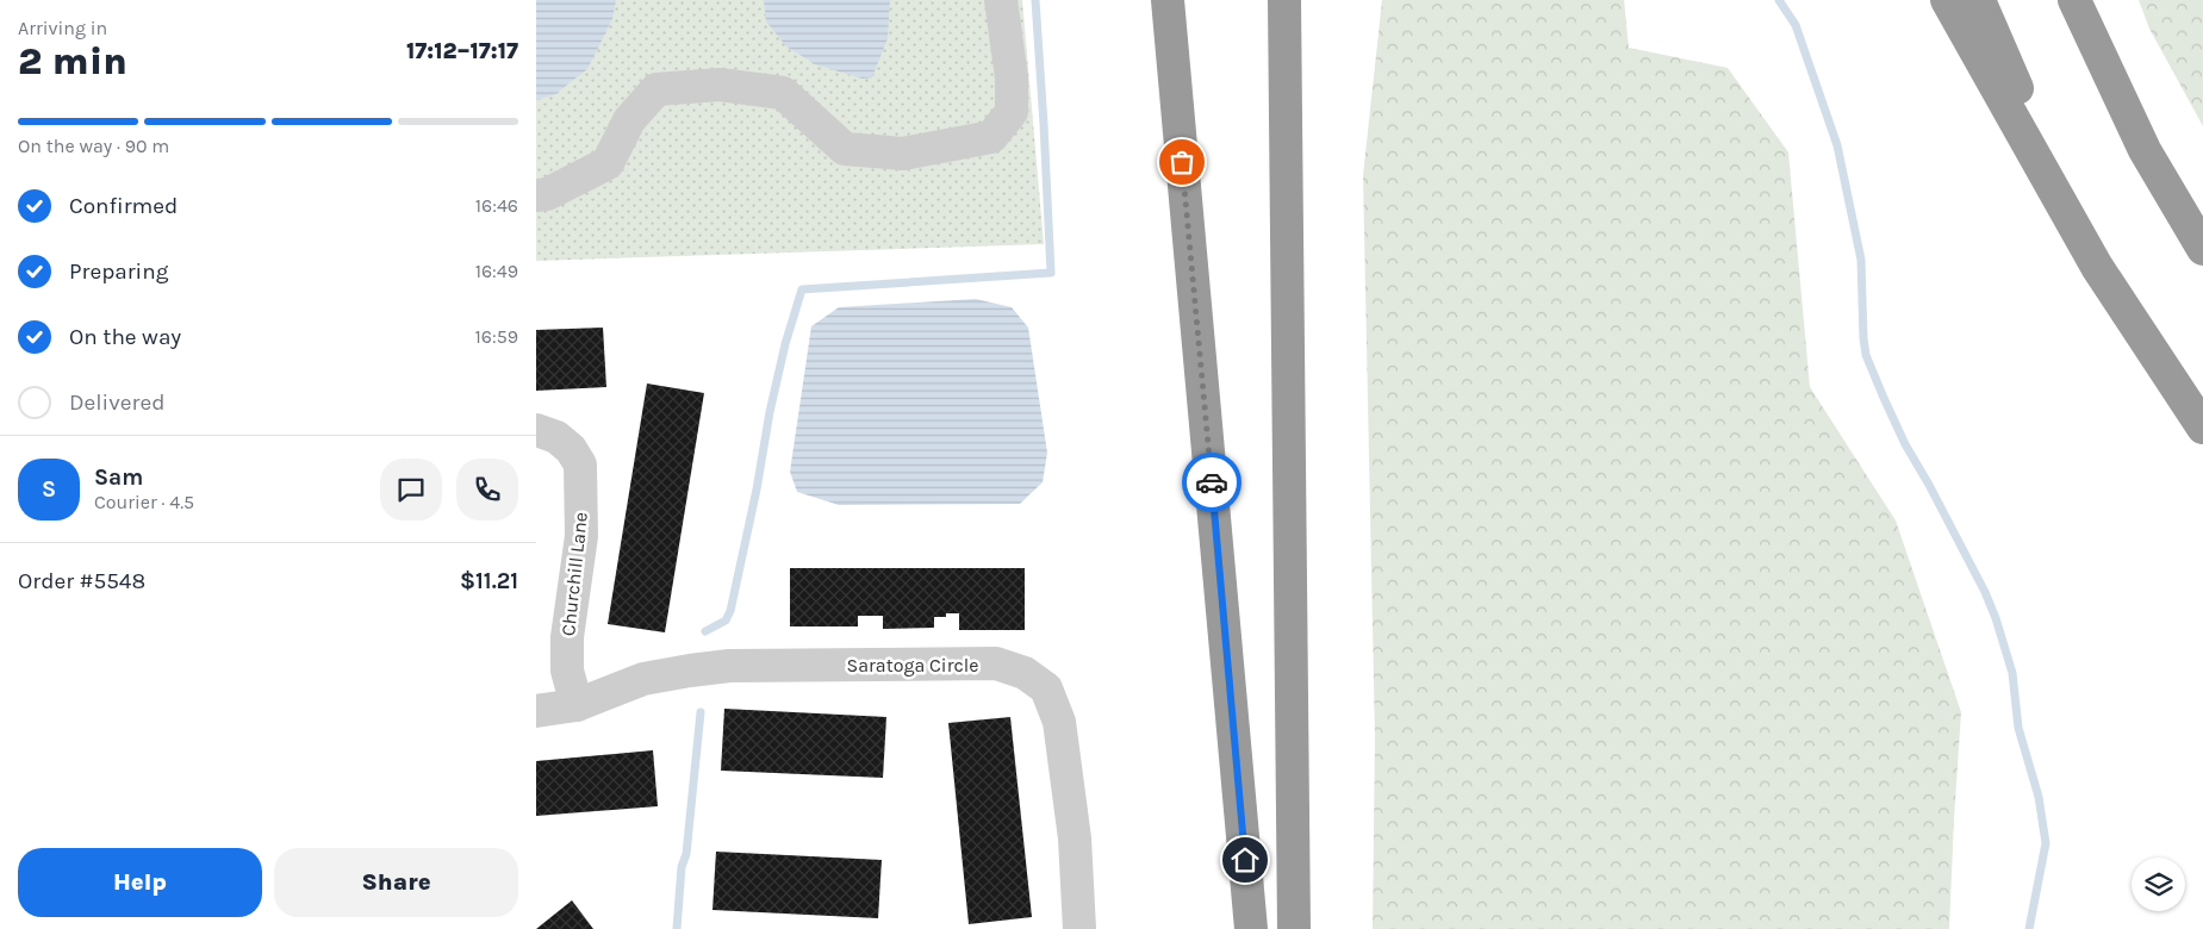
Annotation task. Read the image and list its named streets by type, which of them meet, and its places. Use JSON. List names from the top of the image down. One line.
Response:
{"streets":{"street":["Churchill Lane","Saratoga Circle"]},"crossings":[["Churchill Lane","Saratoga Circle"]],"page":{"heading":["2 min","Arriving in","17:12–17:17"],"panel":["Sam","Courier · 4.5","Order #5548","$11.21"],"bar":"On the way · 90 m","list":[["Confirmed","16:46"],["Preparing","16:49"],["On the way","16:59"],"Delivered"],"round":"S","buttons":["Help","Share"]}}
